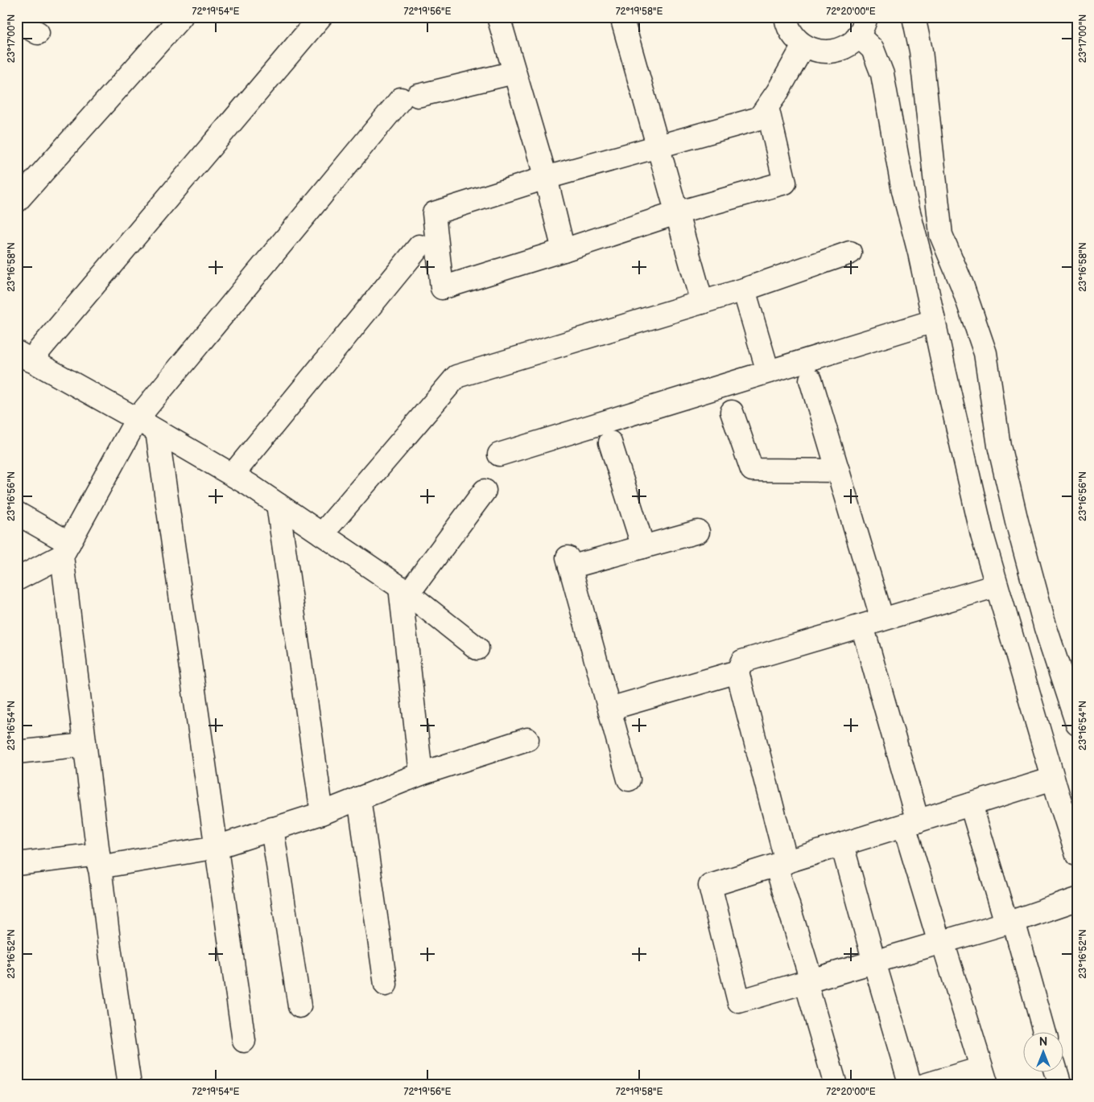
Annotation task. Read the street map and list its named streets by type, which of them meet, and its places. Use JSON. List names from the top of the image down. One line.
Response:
{"north":"top","coordinates":["72°19'54\"E","72°19'56\"E","72°19'58\"E","72°20'00\"E","23°17'00\"N","23°16'58\"N","23°16'56\"N","23°16'54\"N","23°16'52\"N"]}
